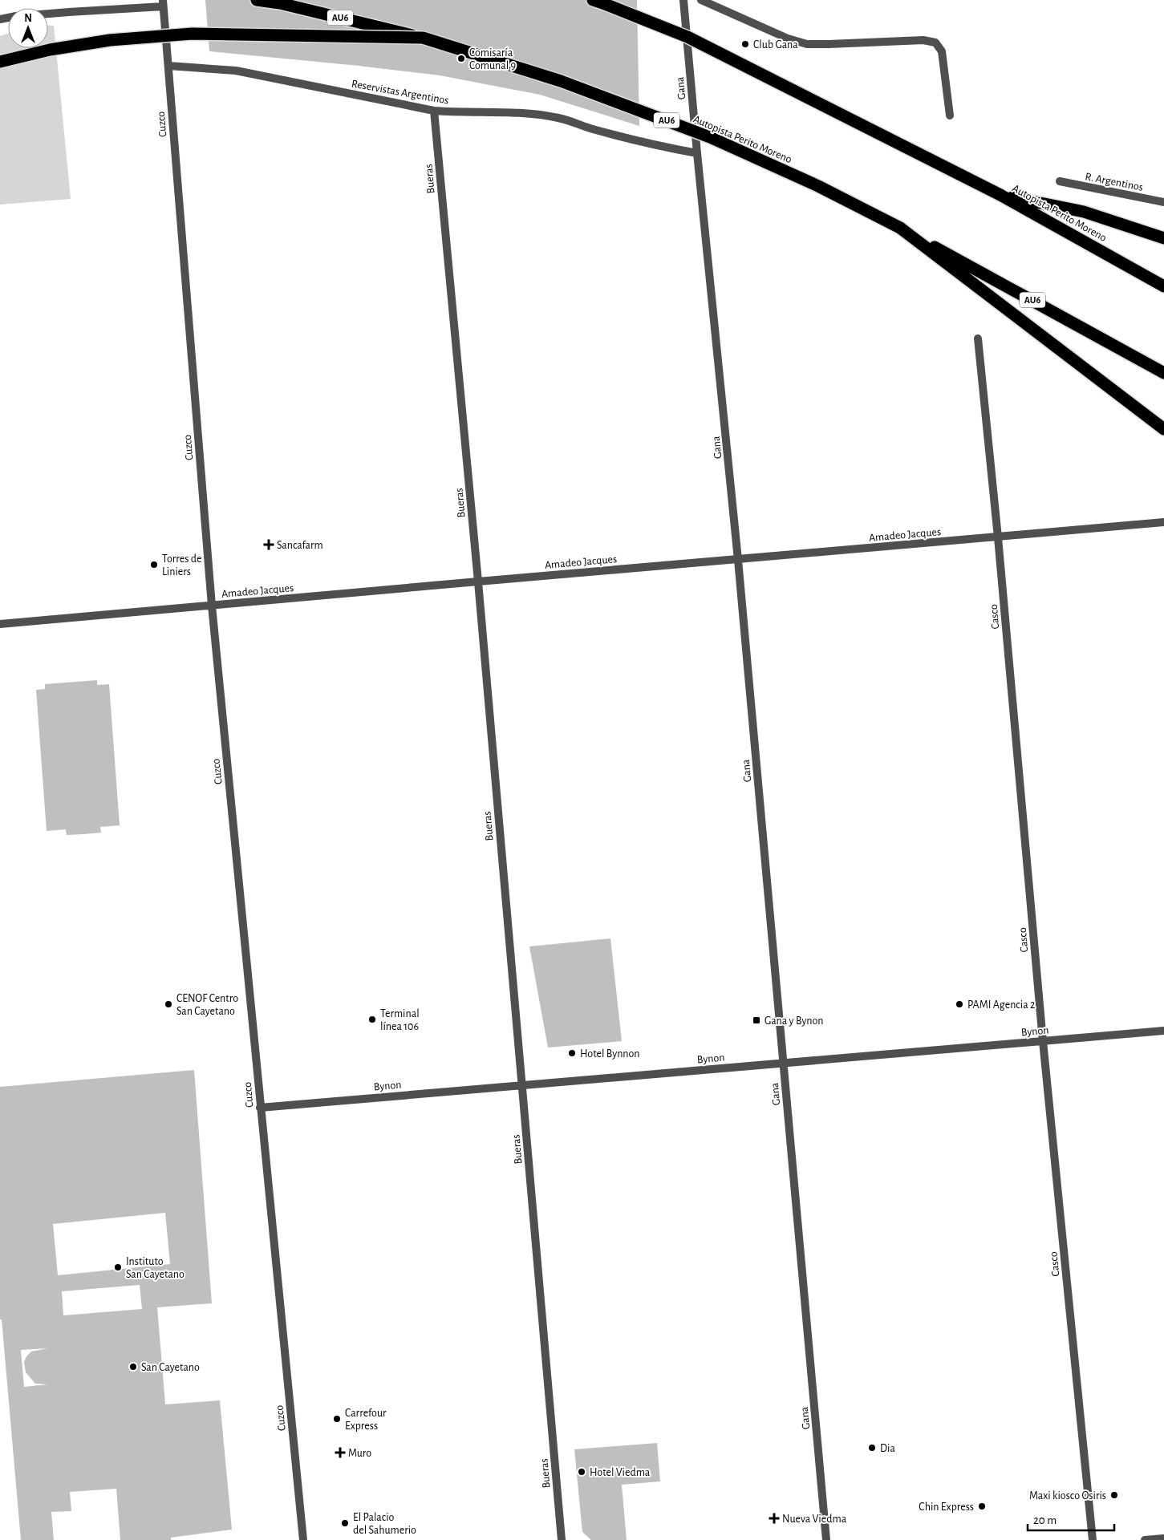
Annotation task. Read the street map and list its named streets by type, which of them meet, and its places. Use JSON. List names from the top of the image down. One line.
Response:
{"streets":{"highway":["AU6","Autopista Perito Moreno"],"street":["Gana","Reservistas Argentinos","Cuzco","Bueras","R. Argentinos","Amadeo Jacques","Casco","Bynon"]},"crossings":[["Gana","Reservistas Argentinos"],["Gana","Amadeo Jacques"],["Gana","Bynon"],["Reservistas Argentinos","Cuzco"],["Reservistas Argentinos","Bueras"],["Cuzco","Amadeo Jacques"],["Cuzco","Bynon"],["Bueras","Amadeo Jacques"],["Bueras","Bynon"],["Amadeo Jacques","Casco"],["Casco","Bynon"]],"places":{"other":["Club Gana","Comisaría Comunal 9","Torres de Liniers","CENOF Centro San Cayetano","PAMI Agencia 2","Terminal línea 106","Hotel Bynnon","Instituto San Cayetano","San Cayetano","Carrefour Express","Dia","Hotel Viedma","Maxi kiosco Osiris","Chin Express","El Palacio del Sahumerio"],"health":["Sancafarm","Muro","Nueva Viedma"],"transit":["Gana y Bynon"]},"scale_bar":"20 m","north":"top"}
